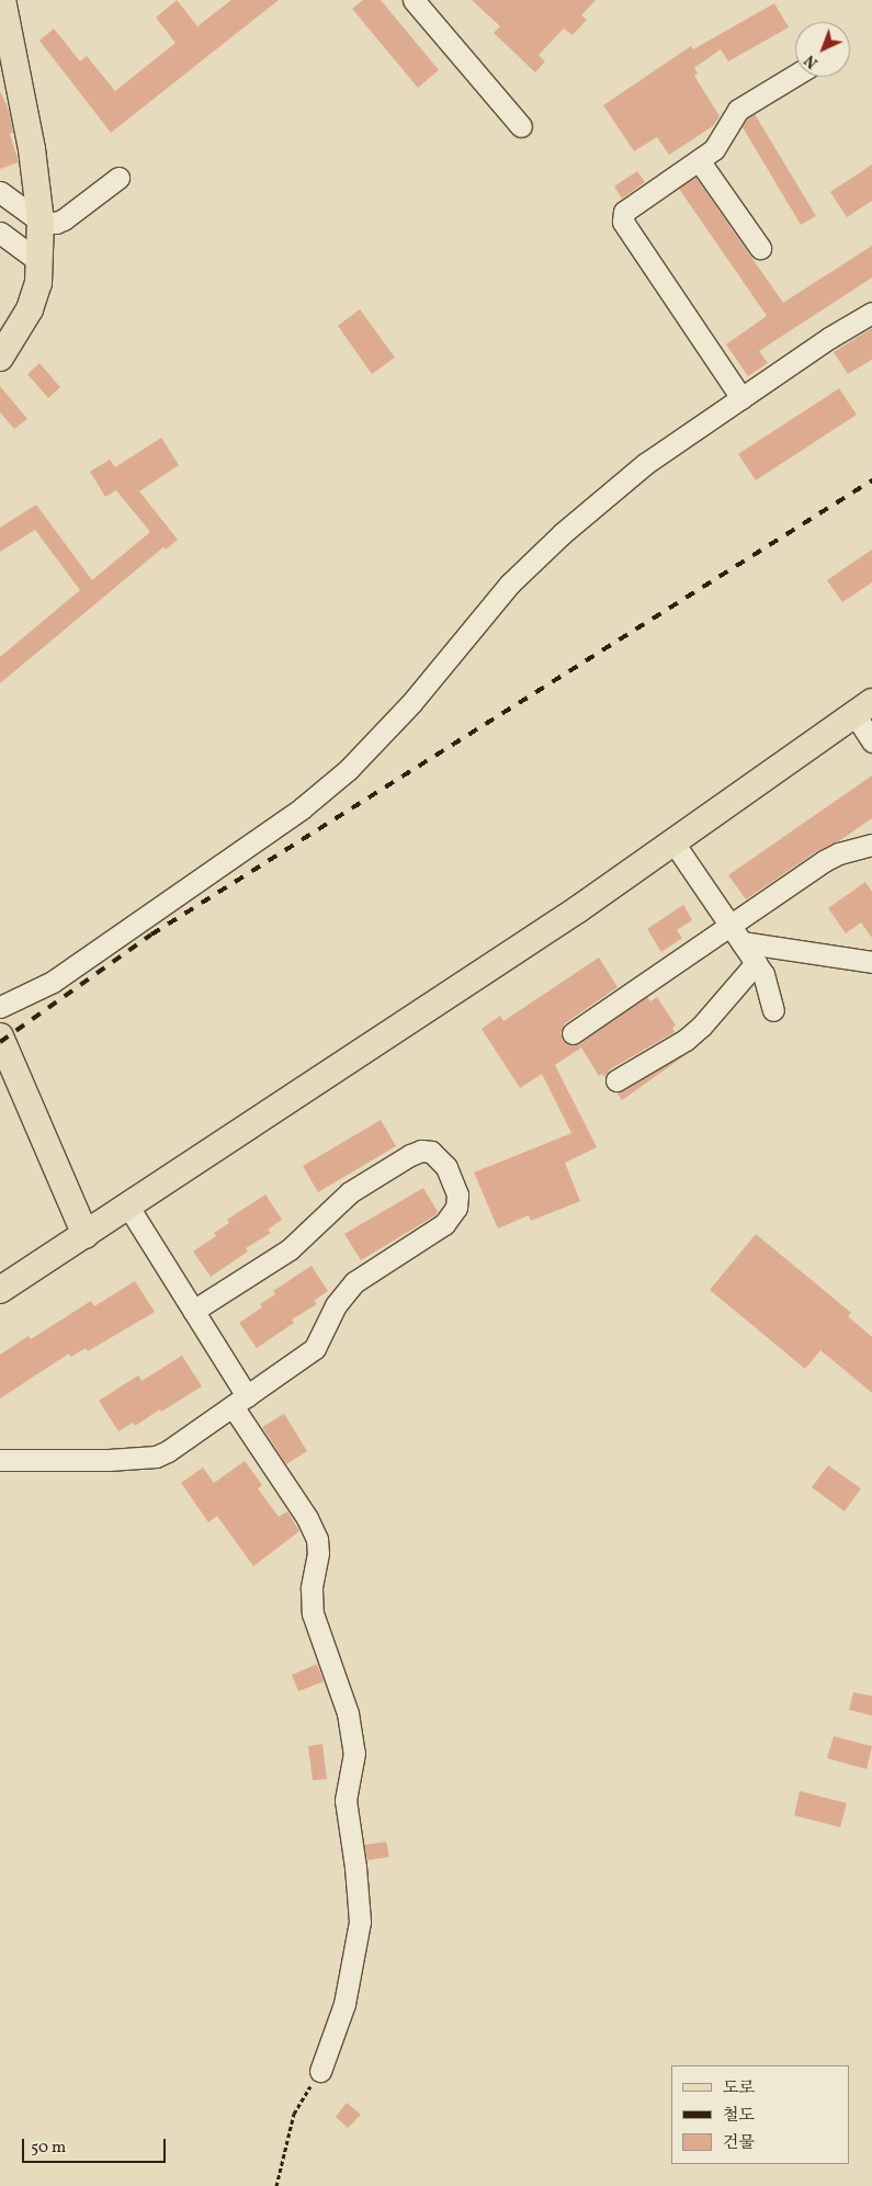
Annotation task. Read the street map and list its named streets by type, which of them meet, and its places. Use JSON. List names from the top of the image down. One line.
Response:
{"legend":["도로","철도","건물"],"scale_bar":"50 m","north":"bottom left"}
